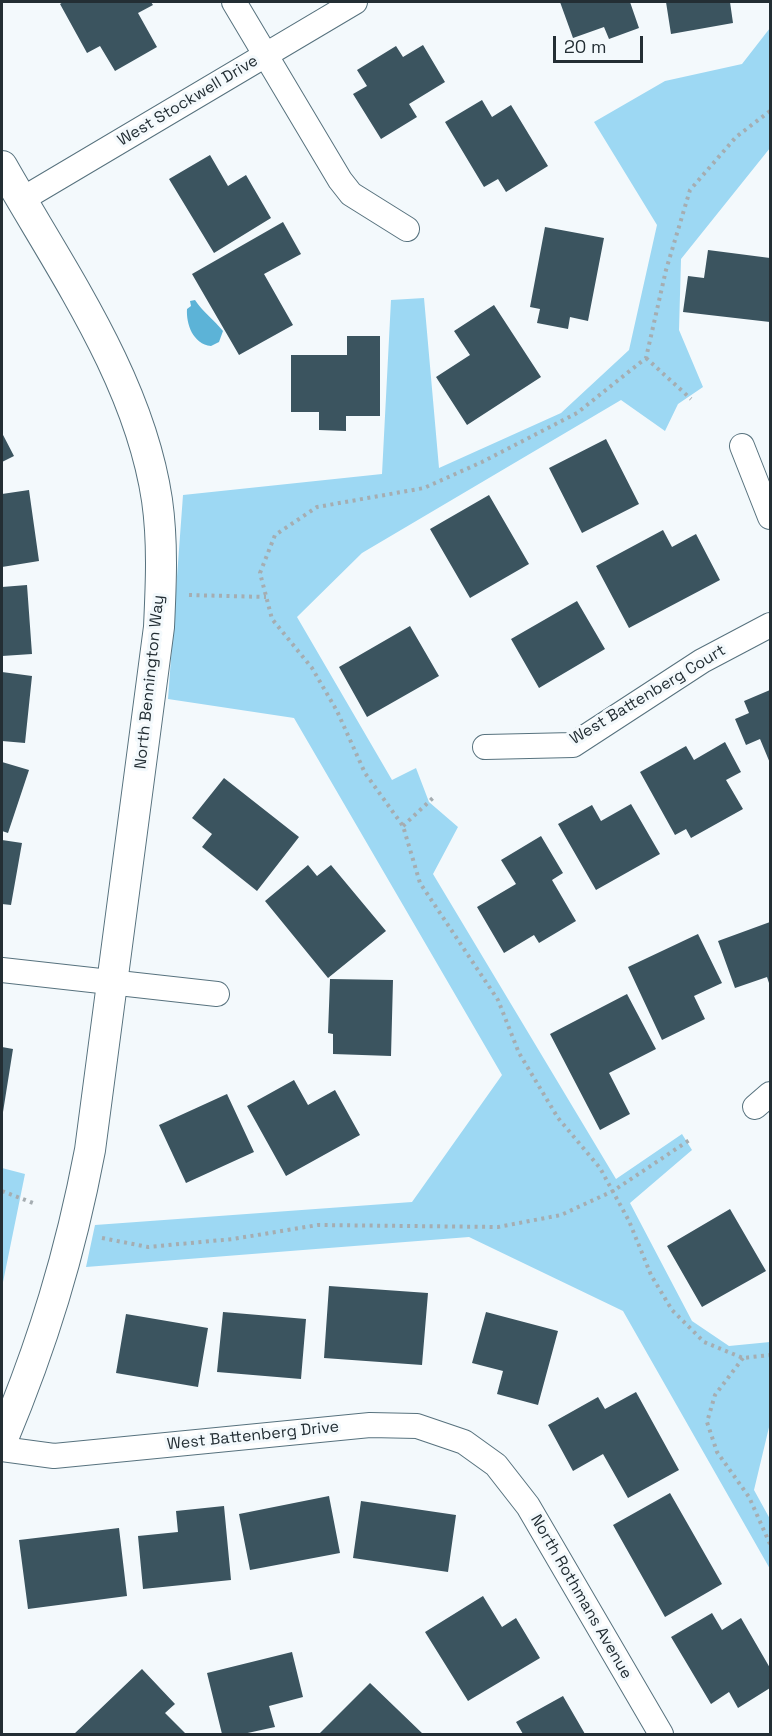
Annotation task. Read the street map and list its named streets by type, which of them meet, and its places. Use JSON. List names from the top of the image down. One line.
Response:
{"streets":{"street":["West Stockwell Drive","North Bennington Way","West Battenberg Court","West Battenberg Drive","North Rothmans Avenue"]},"crossings":[["West Stockwell Drive","North Bennington Way"],["West Battenberg Drive","North Rothmans Avenue"]],"scale_bar":"20 m"}
